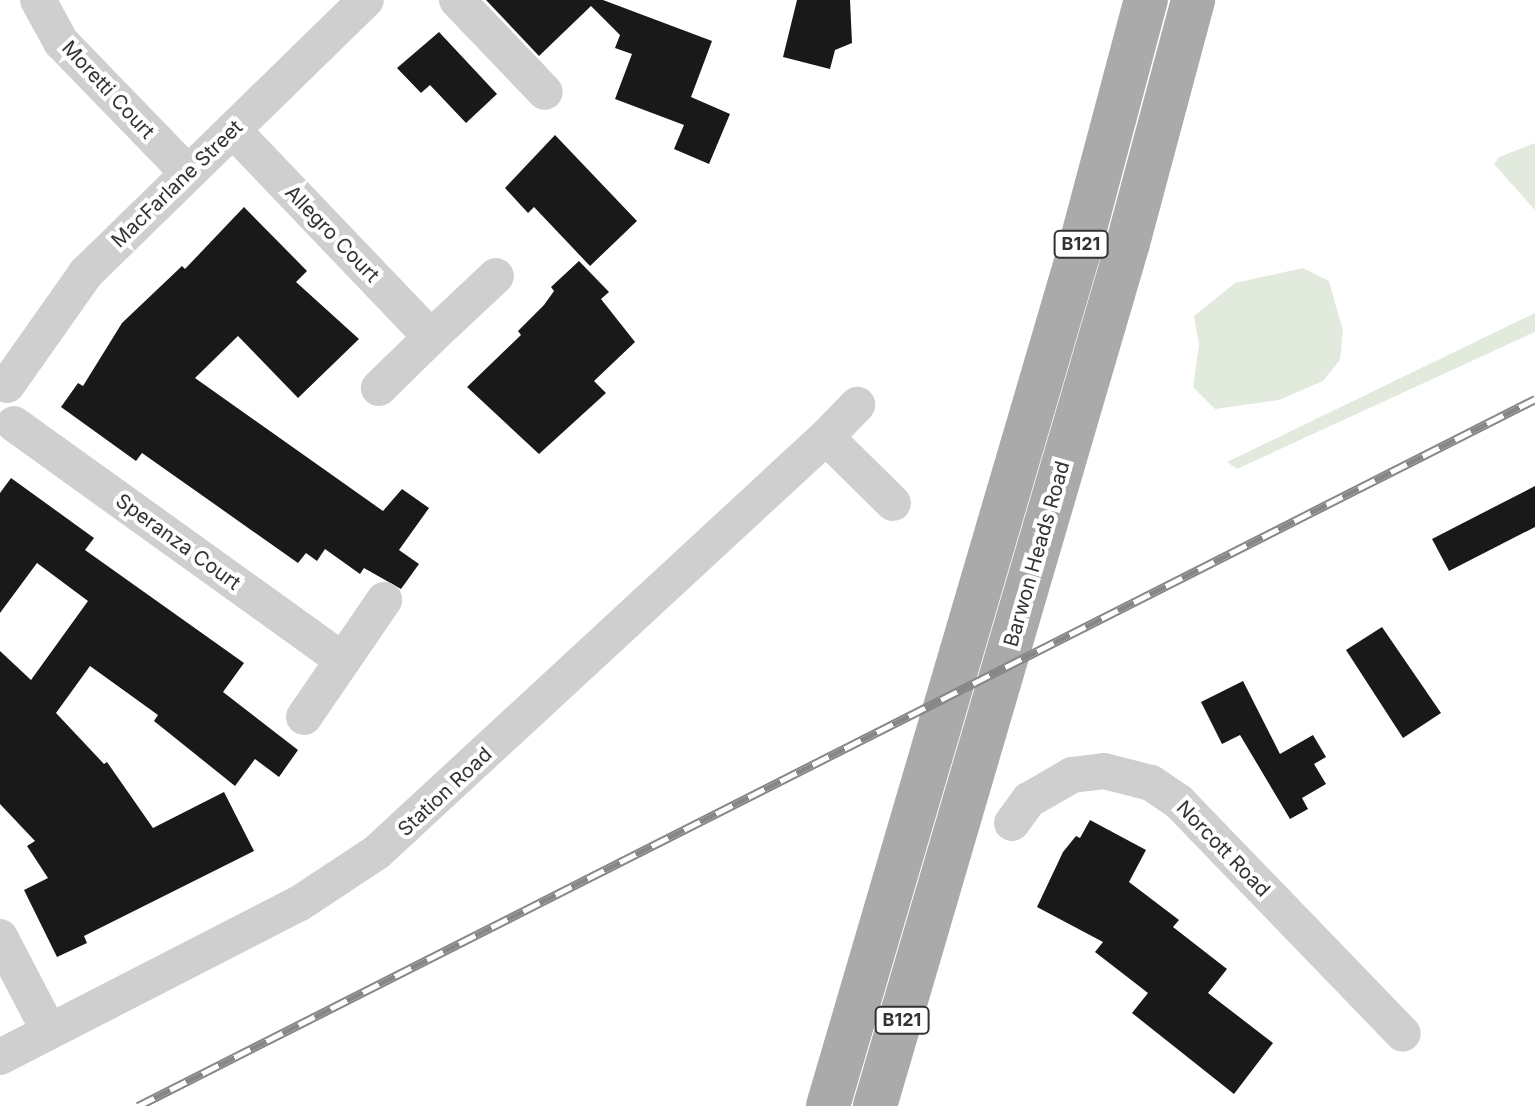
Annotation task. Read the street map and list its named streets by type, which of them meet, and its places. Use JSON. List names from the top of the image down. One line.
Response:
{"streets":{"main road":["B121","Barwon Heads Road"],"street":["Moretti Court","MacFarlane Street","Allegro Court","Speranza Court","Station Road","Norcott Road"]},"crossings":[["Moretti Court","MacFarlane Street"],["MacFarlane Street","Allegro Court"],["MacFarlane Street","Speranza Court"]]}
